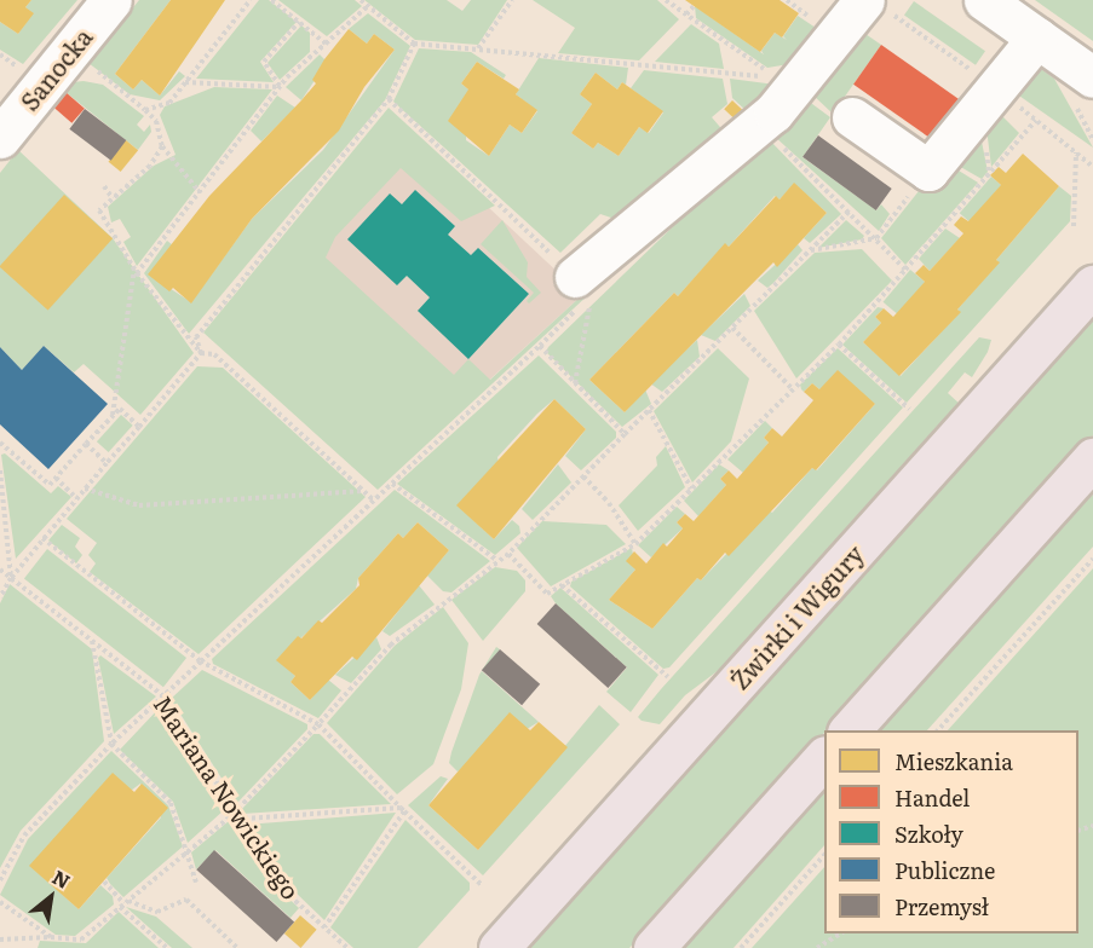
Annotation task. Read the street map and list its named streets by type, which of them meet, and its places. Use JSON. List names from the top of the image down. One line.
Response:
{"streets":{"main road":["Żwirki i Wigury"],"street":["Sanocka"],"path":["Mariana Nowickiego"]},"legend":["Mieszkania","Handel","Szkoły","Publiczne","Przemysł"],"north":"top right"}
